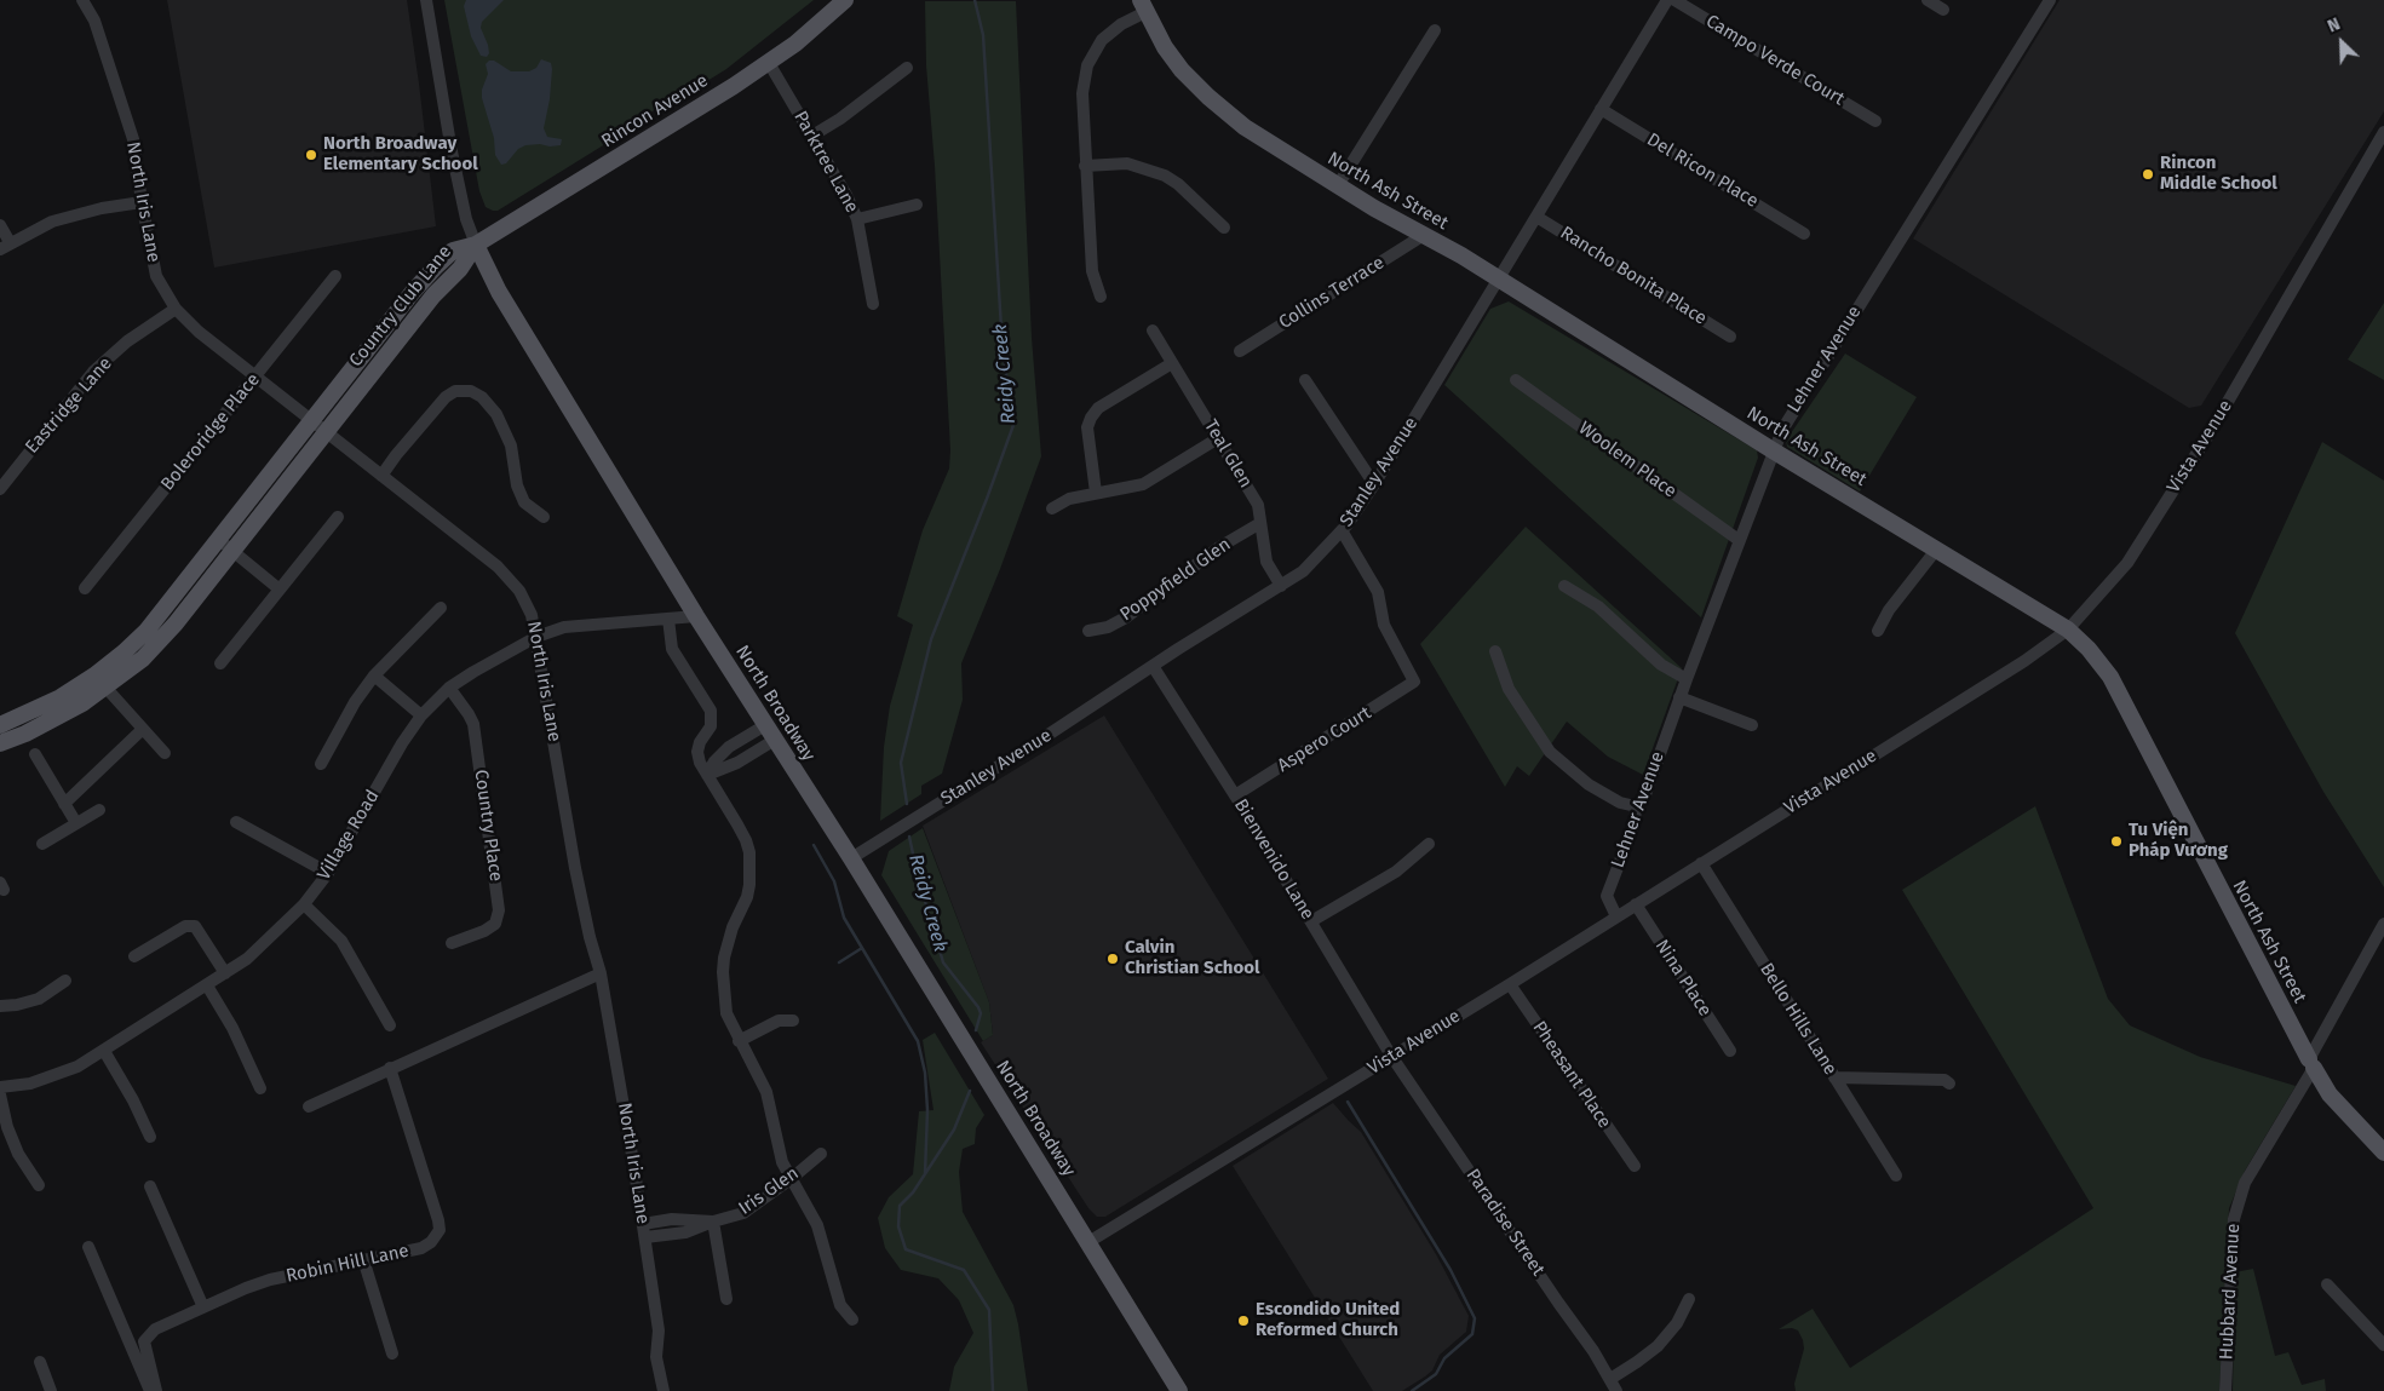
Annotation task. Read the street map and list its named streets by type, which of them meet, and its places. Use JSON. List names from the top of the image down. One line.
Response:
{"streets":{"main road":["Rincon Avenue","North Ash Street","Country Club Lane","North Broadway"],"street":["Campo Verde Court","Parktree Lane","Del Ricon Place","North Iris Lane","Rancho Bonita Place","Collins Terrace","Lehner Avenue","Eastridge Lane","Boleroridge Place","Vista Avenue","Teal Glen","Woolem Place","Stanley Avenue","Poppyfield Glen","Aspero Court","Country Place","Village Road","Bienvenido Lane","Nina Place","Bello Hills Lane","Pheasant Place","Iris Glen","Paradise Street","Robin Hill Lane","Hubbard Avenue"]},"crossings":[["Rincon Avenue","Parktree Lane"],["Rincon Avenue","Country Club Lane"],["Rincon Avenue","North Broadway"],["Del Ricon Place","Stanley Avenue"],["North Ash Street","Collins Terrace"],["North Ash Street","Lehner Avenue"],["North Ash Street","Vista Avenue"],["North Ash Street","Stanley Avenue"],["North Ash Street","Hubbard Avenue"],["North Iris Lane","Country Club Lane"],["North Iris Lane","Eastridge Lane"],["North Iris Lane","Boleroridge Place"],["North Iris Lane","Village Road"],["North Iris Lane","Iris Glen"],["Rancho Bonita Place","Stanley Avenue"],["Country Club Lane","North Broadway"],["Lehner Avenue","Vista Avenue"],["Lehner Avenue","Woolem Place"],["Vista Avenue","North Broadway"],["Vista Avenue","Bienvenido Lane"],["Vista Avenue","Nina Place"],["Vista Avenue","Bello Hills Lane"],["Vista Avenue","Pheasant Place"],["Vista Avenue","Paradise Street"],["Teal Glen","Stanley Avenue"],["Teal Glen","Poppyfield Glen"],["Stanley Avenue","North Broadway"],["Stanley Avenue","Aspero Court"],["Stanley Avenue","Bienvenido Lane"],["North Broadway","Village Road"],["Aspero Court","Bienvenido Lane"],["Country Place","Village Road"],["Bienvenido Lane","Paradise Street"]],"water":["Reidy Creek"],"places":["North Broadway Elementary School","Rincon Middle School","Tu Viện Pháp Vương","Calvin Christian School","Escondido United Reformed Church"],"north":"top left"}
